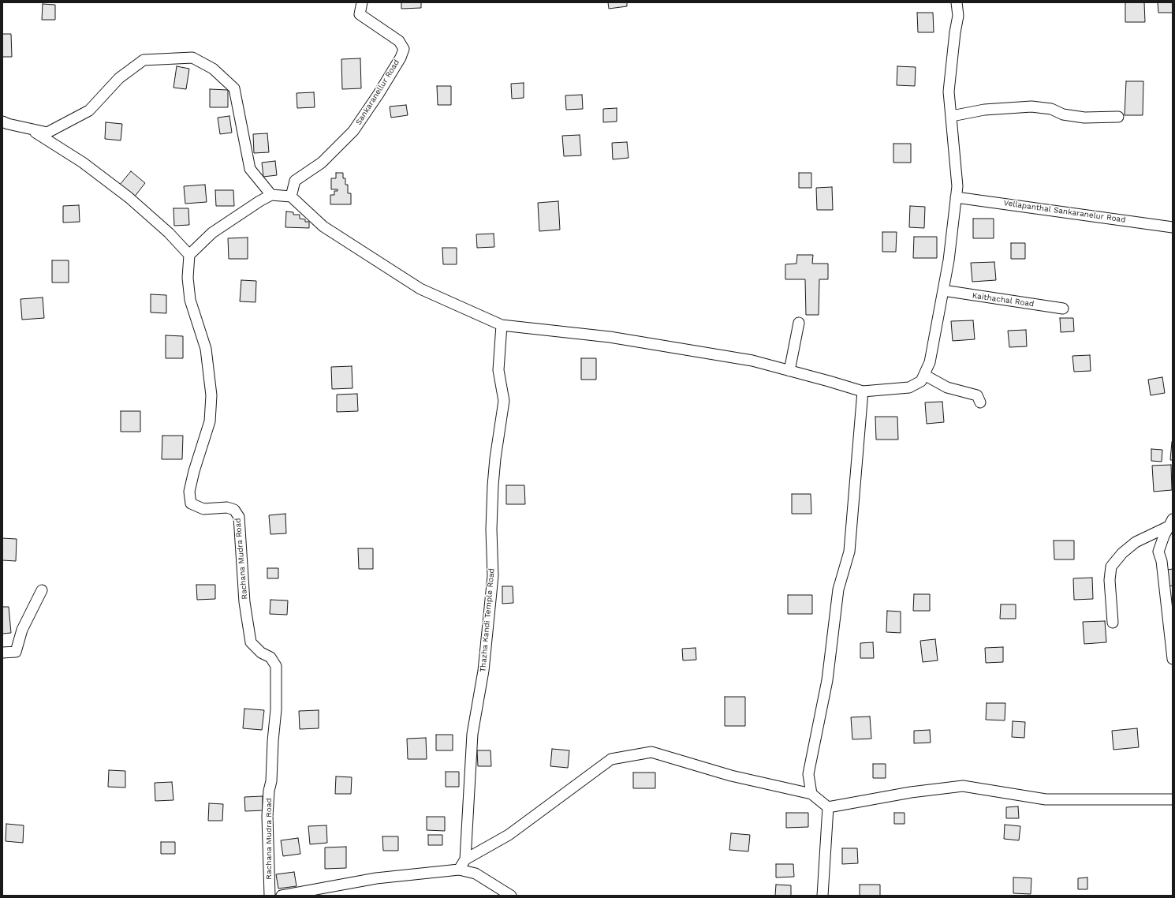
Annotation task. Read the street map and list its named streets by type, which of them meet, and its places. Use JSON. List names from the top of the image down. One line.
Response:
{"streets":{"street":["Sankaranellur Road","Vellapanthal Sankaranelur Road","Kaithachal Road","Rachana Mudra Road","Thazha Kandi Temple Road"]}}
